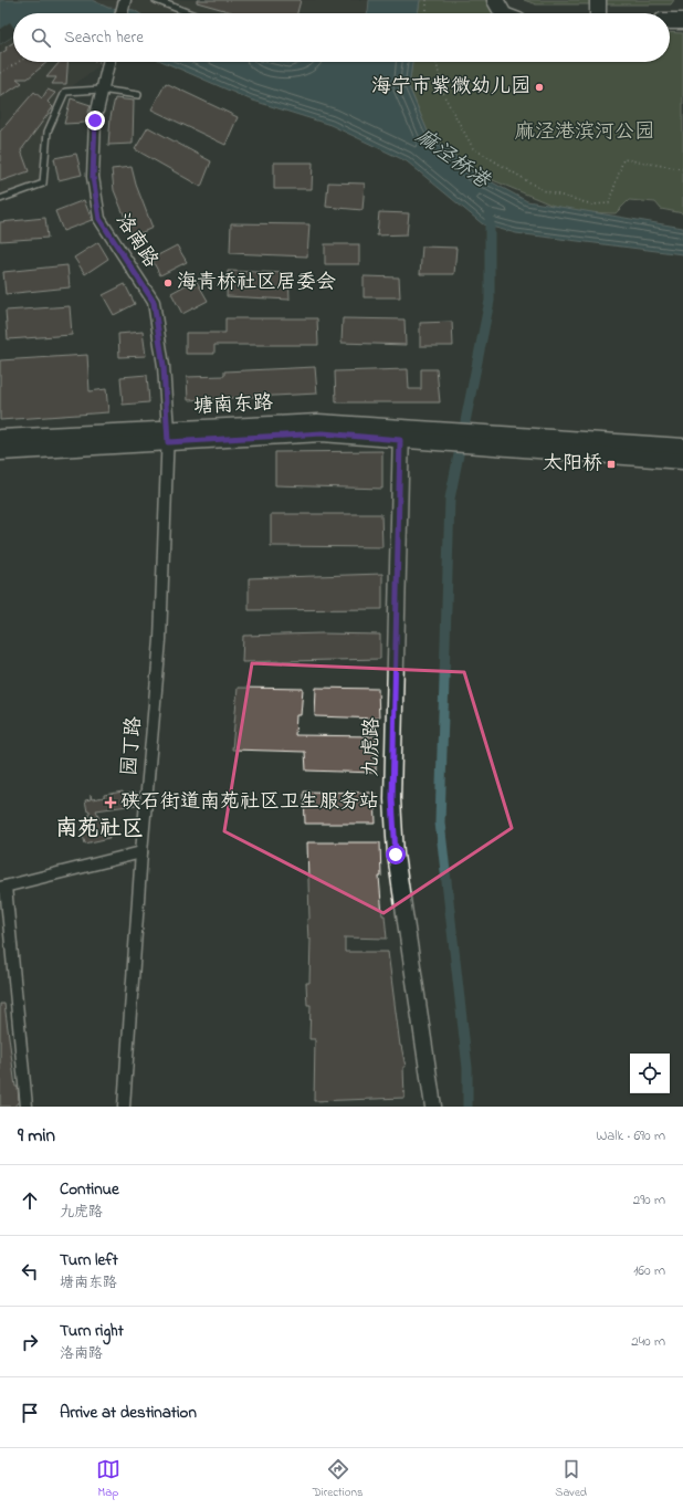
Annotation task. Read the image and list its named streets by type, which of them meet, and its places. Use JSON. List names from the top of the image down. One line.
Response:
{"streets":{"main road":["塘南东路","九虎路"],"street":["洛南路","园丁路"]},"crossings":[["洛南路","塘南东路"],["洛南路","园丁路"],["塘南东路","园丁路"],["塘南东路","九虎路"]],"districts":["南苑社区"],"water":["麻泾桥港"],"parks":["麻泾港滨河公园"],"places":{"other":["海宁市紫微幼儿园","海青桥社区居委会"],"transit":["太阳桥"],"health":["硖石街道南苑社区卫生服务站"]},"page":{"search":"Search here","heading":["9 min","Walk · 690 m"],"list":[["Continue","九虎路","290 m"],["Turn left","塘南东路","160 m"],["Turn right","洛南路","240 m"],"Arrive at destination"],"nav":["Map","Directions","Saved"]}}
